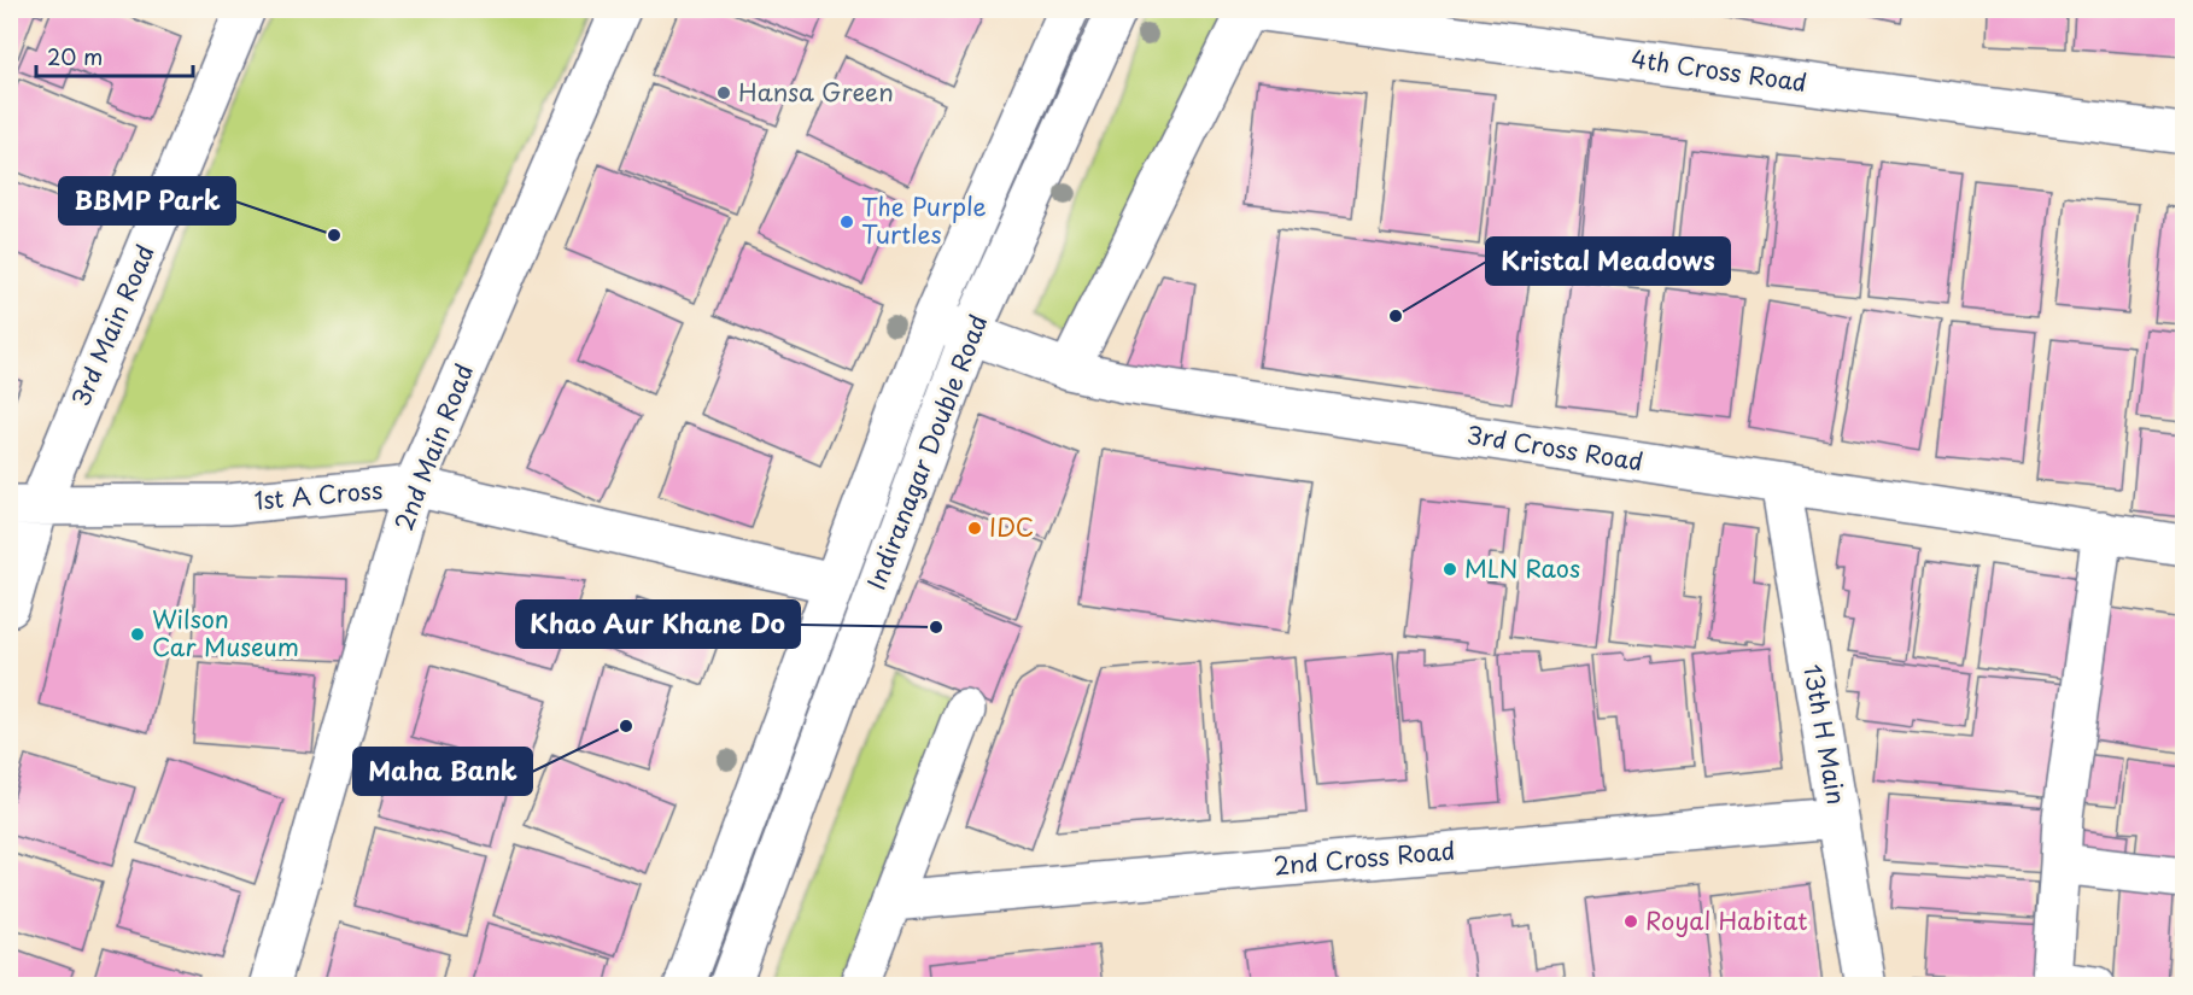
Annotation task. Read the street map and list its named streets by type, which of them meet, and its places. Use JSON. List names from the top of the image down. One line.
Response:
{"streets":{"street":["4th Cross Road","3rd Main Road","2nd Main Road","3rd Cross Road","Indiranagar Double Road","1st A Cross","13th H Main","2nd Cross Road"]},"crossings":[["3rd Main Road","1st A Cross"],["2nd Main Road","1st A Cross"],["3rd Cross Road","Indiranagar Double Road"],["3rd Cross Road","13th H Main"],["Indiranagar Double Road","1st A Cross"],["13th H Main","2nd Cross Road"]],"places":["Hansa Green","The Purple Turtles","BBMP Park","Kristal Meadows","IDC","MLN Raos","Khao Aur Khane Do","Wilson Car Museum","Maha Bank","Royal Habitat"],"scale_bar":"20 m"}
